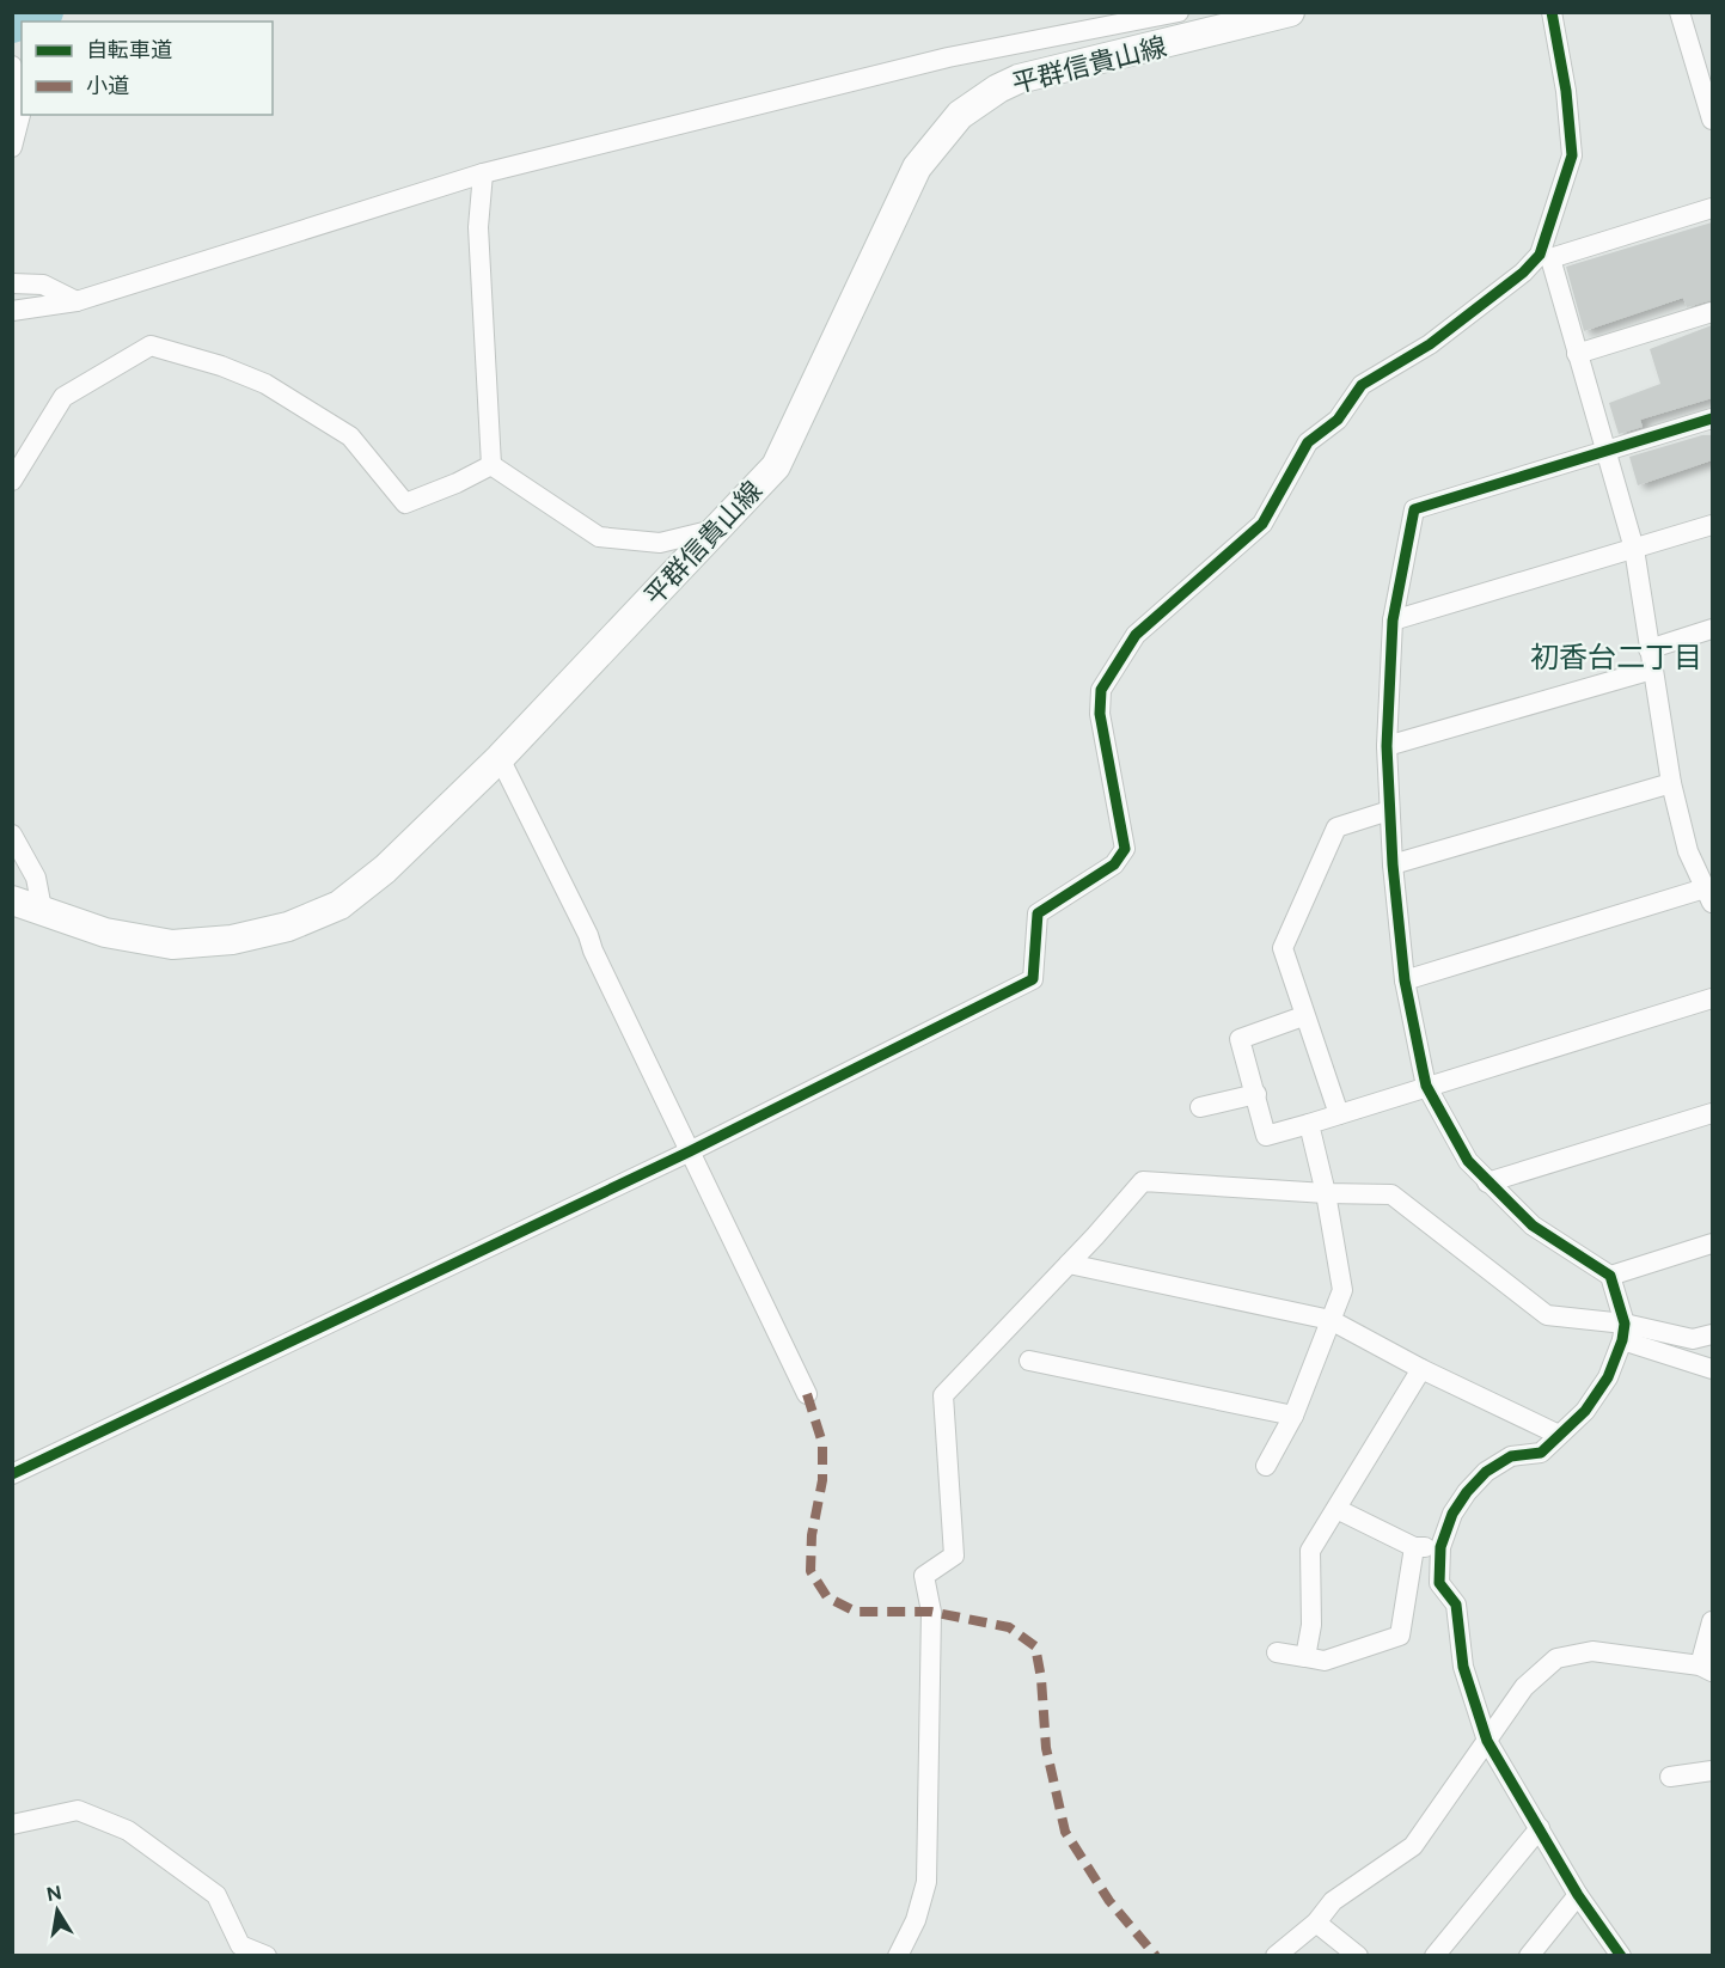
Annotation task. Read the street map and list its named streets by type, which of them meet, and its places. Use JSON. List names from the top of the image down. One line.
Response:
{"streets":{"main road":["平群信貴山線"]},"districts":["初香台二丁目"],"legend":["自転車道","小道"],"north":"top"}
